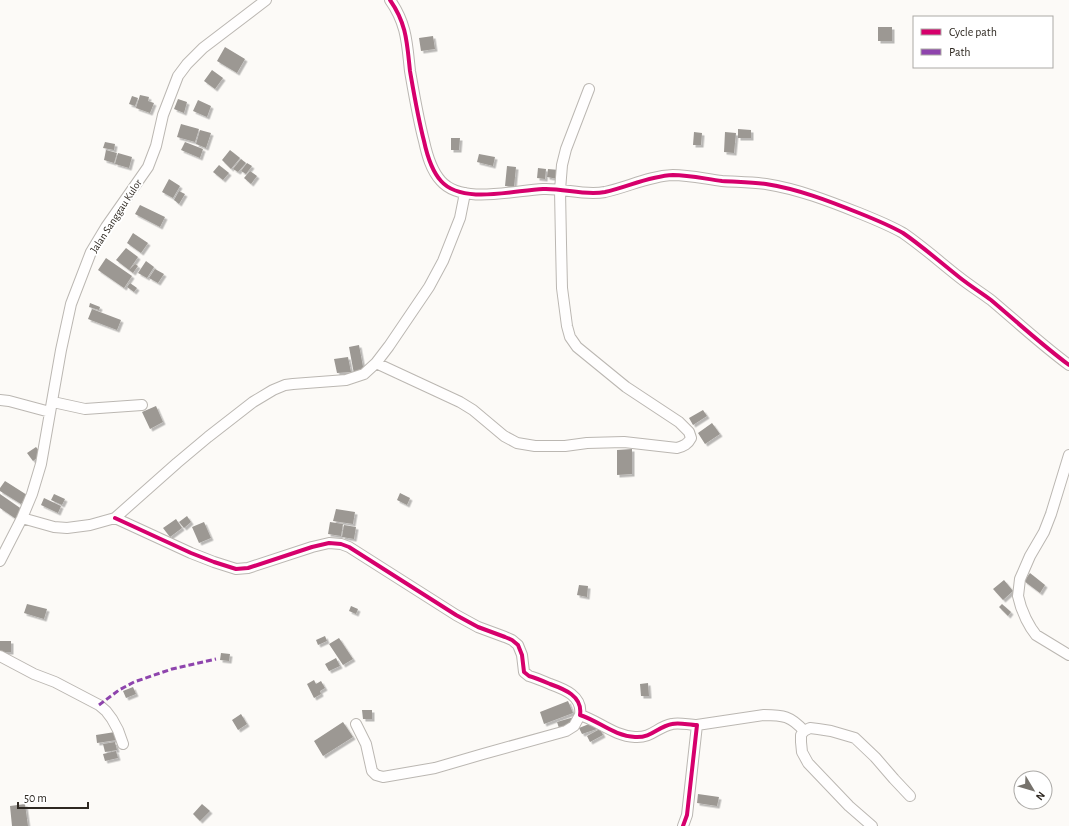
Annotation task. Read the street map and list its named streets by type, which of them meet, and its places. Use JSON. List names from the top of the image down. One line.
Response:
{"streets":{"street":["Jalan Sanggau Kulor"]},"legend":["Cycle path","Path"],"scale_bar":"50 m","north":"bottom right"}
